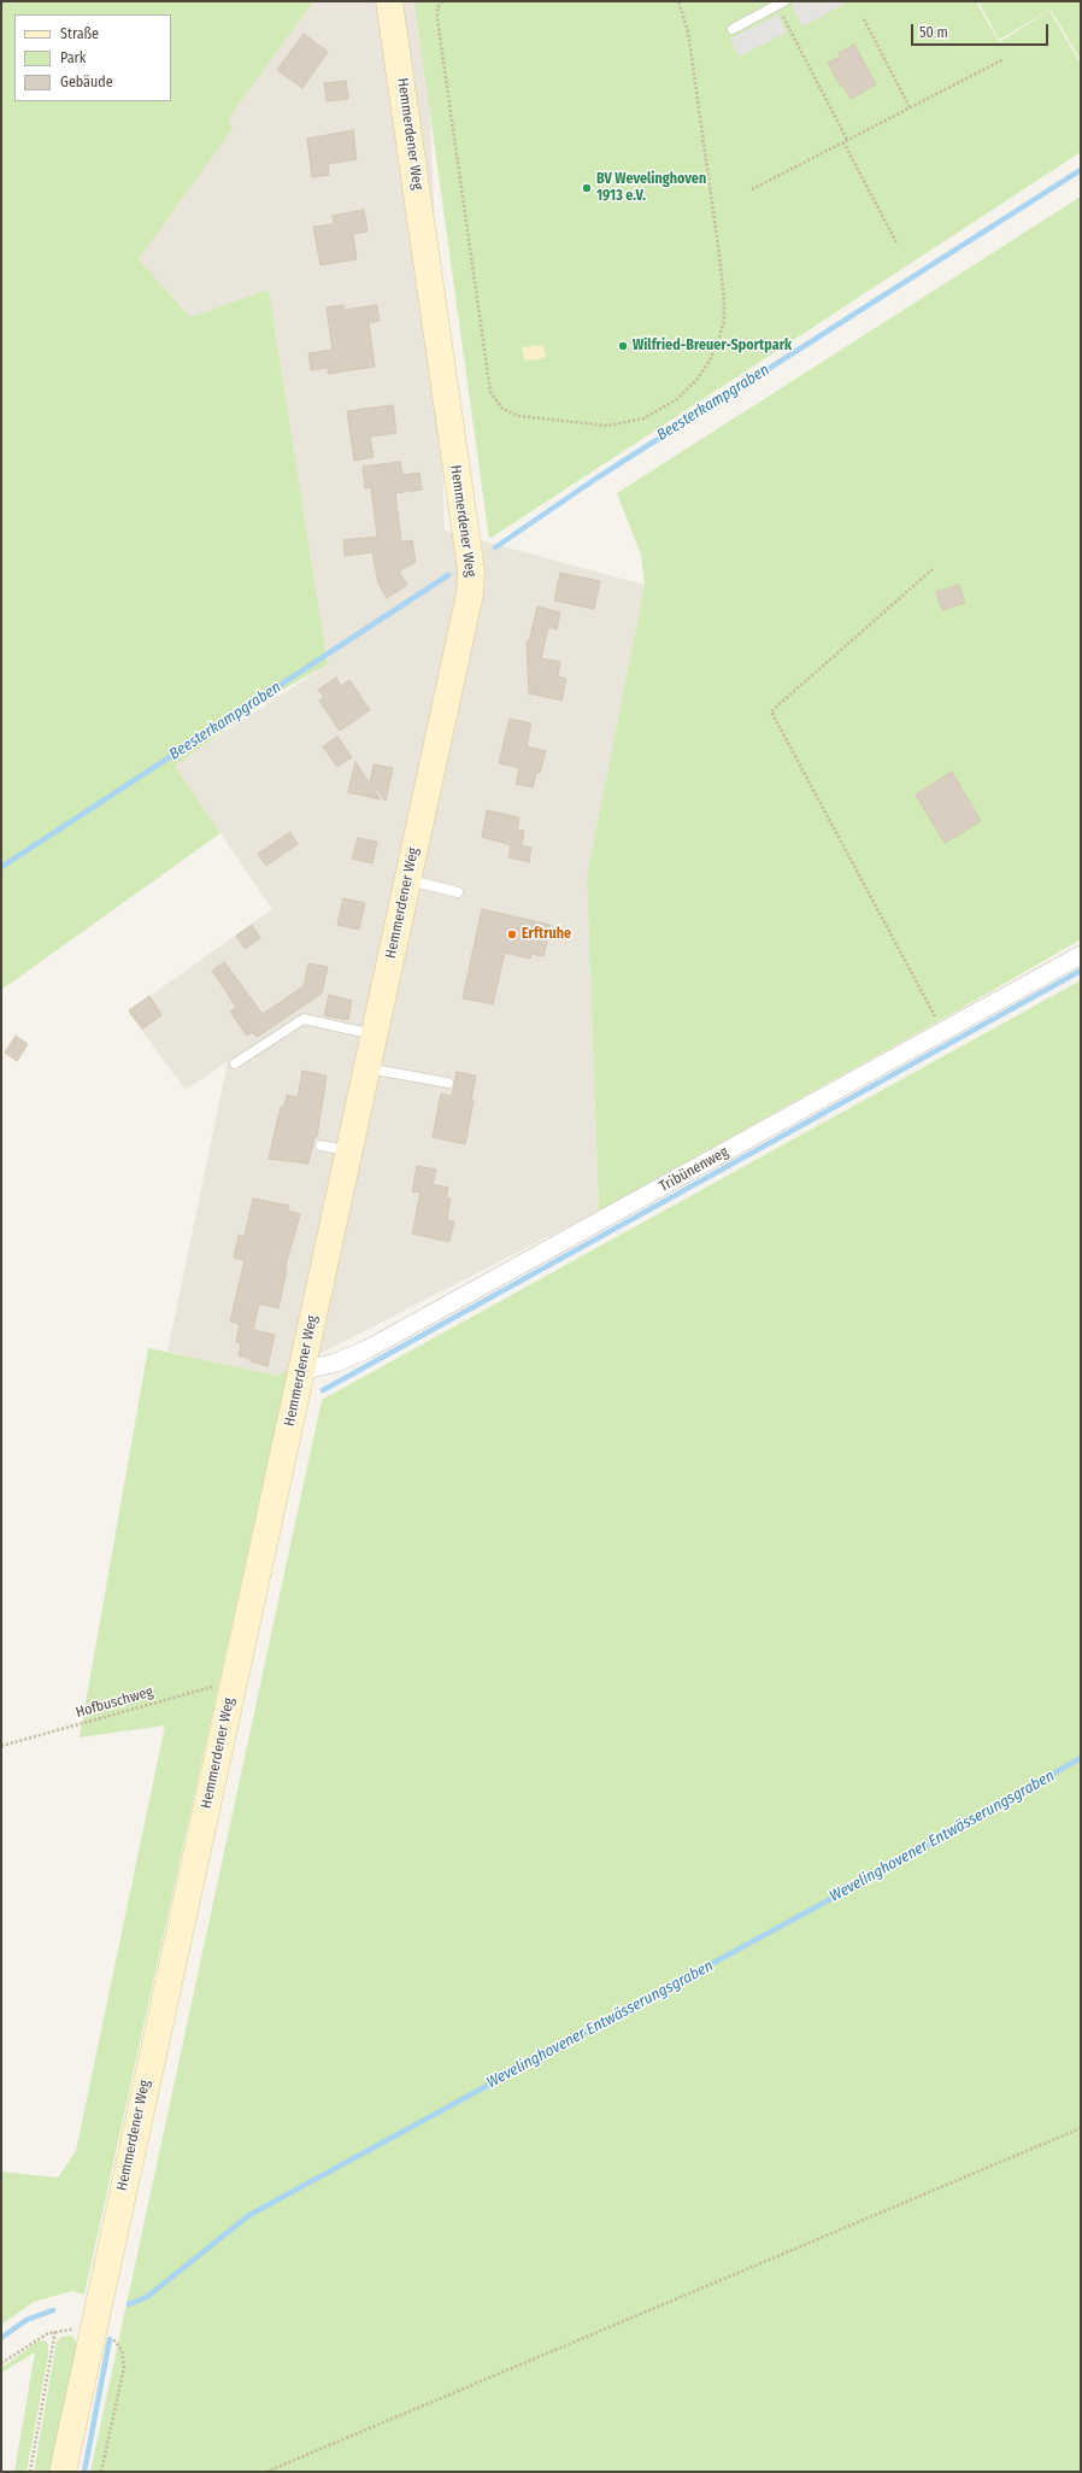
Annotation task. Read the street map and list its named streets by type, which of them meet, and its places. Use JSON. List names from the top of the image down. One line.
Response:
{"streets":{"main road":["Hemmerdener Weg"],"street":["Tribünenweg"],"path":["Hofbuschweg"]},"crossings":[["Hemmerdener Weg","Tribünenweg"],["Hemmerdener Weg","Hofbuschweg"]],"water":["Beesterkampgraben","Wevelinghovener Entwässerungsgraben"],"places":["BV Wevelinghoven 1913 e.V.","Wilfried-Breuer-Sportpark","Erftruhe"],"legend":["Straße","Park","Gebäude"],"scale_bar":"50 m"}
